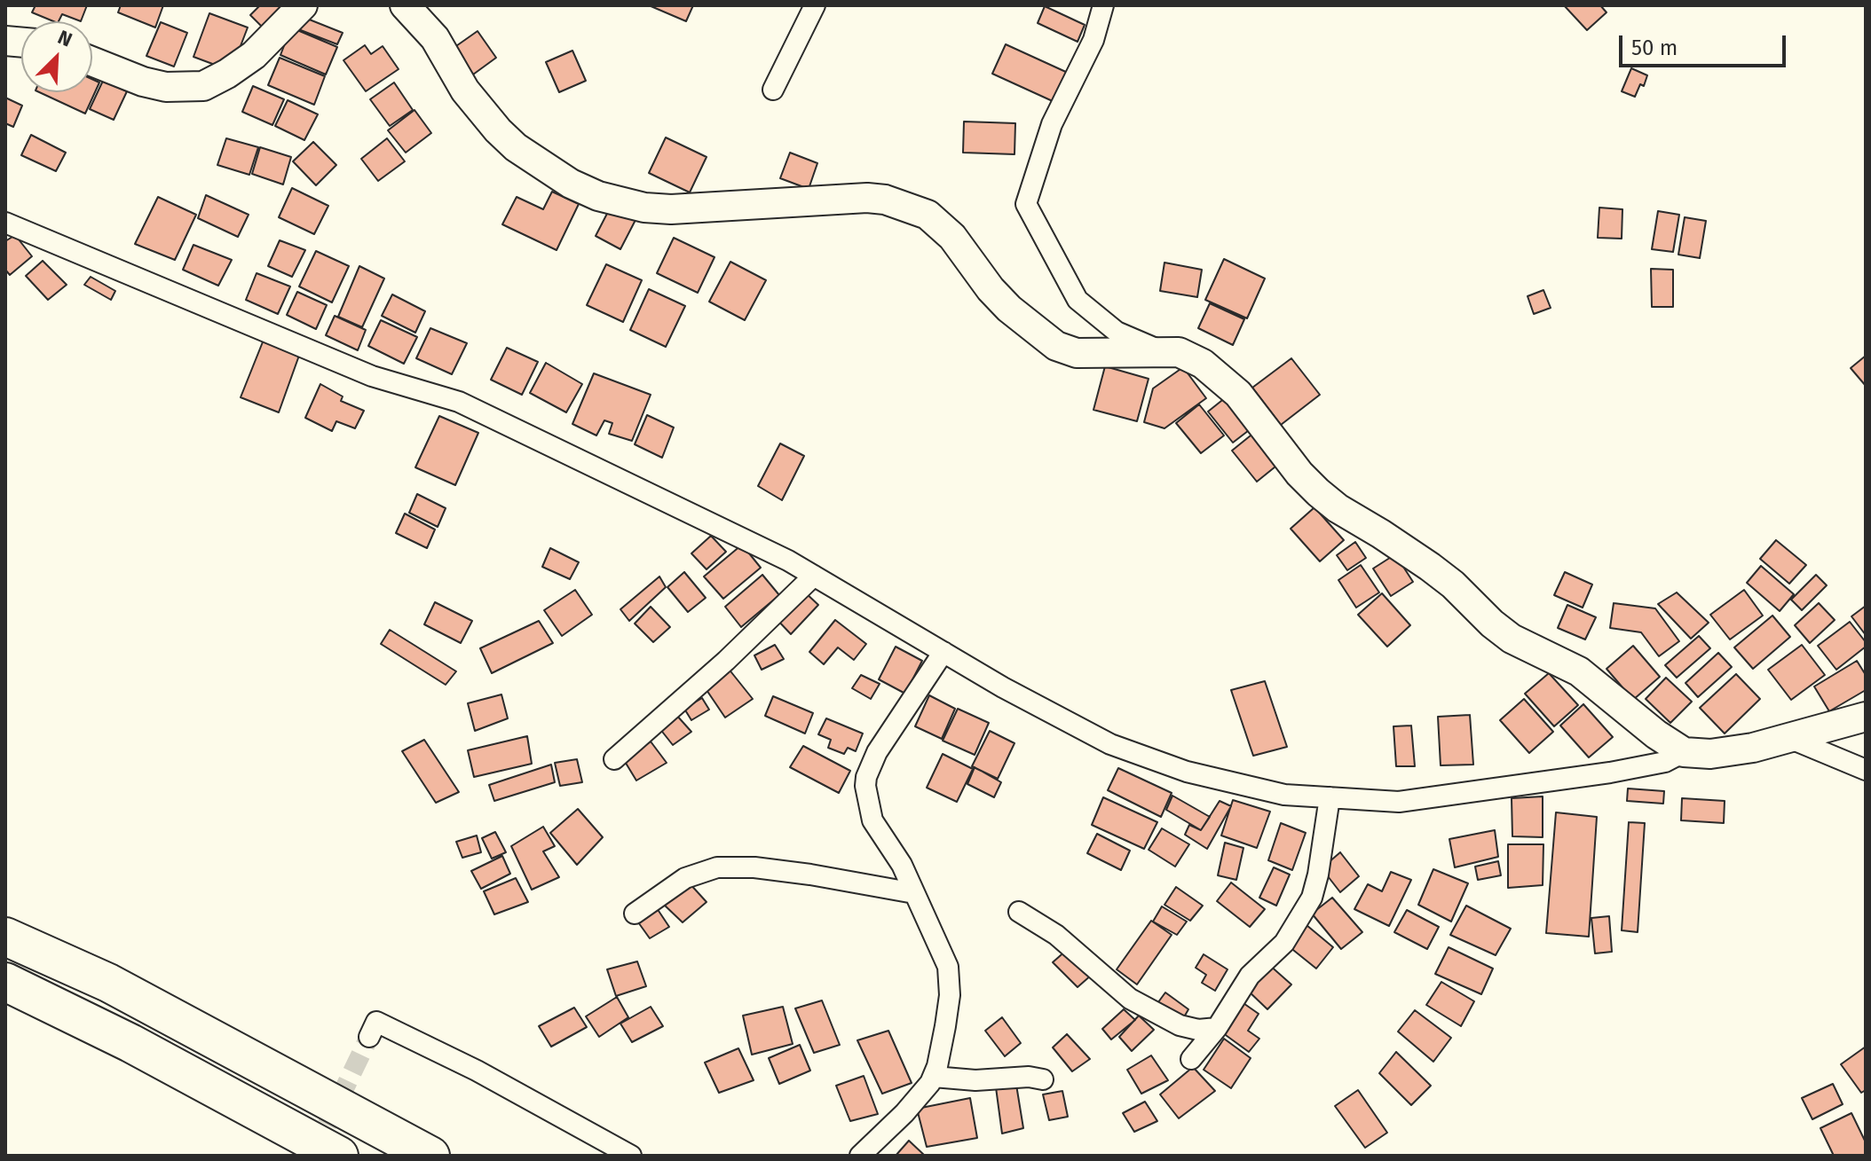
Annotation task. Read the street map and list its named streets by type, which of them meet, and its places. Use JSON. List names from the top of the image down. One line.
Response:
{"scale_bar":"50 m","north":"top right"}
